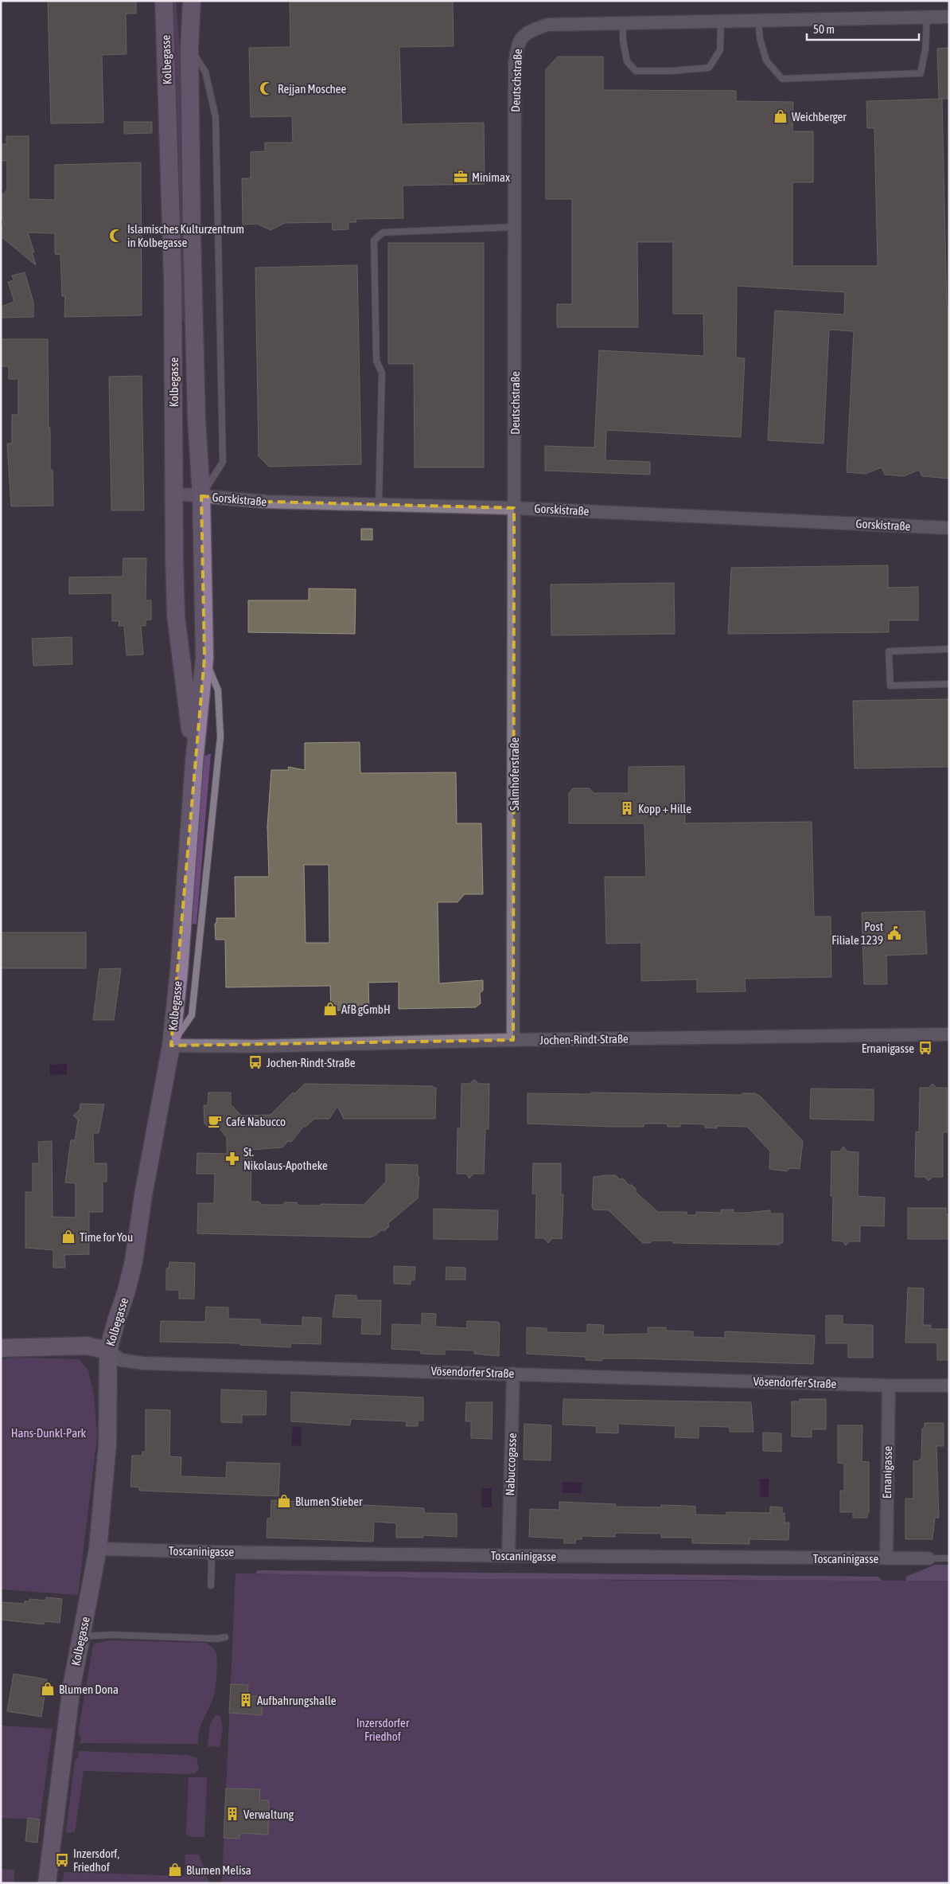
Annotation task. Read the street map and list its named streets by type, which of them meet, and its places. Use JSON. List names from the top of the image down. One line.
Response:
{"streets":{"main road":["Kolbegasse","Vösendorfer Straße"],"street":["Deutschstraße","Gorskistraße","Salmhoferstraße","Jochen-Rindt-Straße","Nabuccogasse","Ernanigasse","Toscaninigasse"]},"crossings":[["Kolbegasse","Gorskistraße"],["Kolbegasse","Jochen-Rindt-Straße"],["Kolbegasse","Vösendorfer Straße"],["Kolbegasse","Toscaninigasse"],["Deutschstraße","Gorskistraße"],["Deutschstraße","Salmhoferstraße"],["Gorskistraße","Salmhoferstraße"],["Salmhoferstraße","Jochen-Rindt-Straße"],["Vösendorfer Straße","Nabuccogasse"],["Vösendorfer Straße","Ernanigasse"],["Nabuccogasse","Toscaninigasse"],["Ernanigasse","Toscaninigasse"]],"parks":["Hans-Dunkl-Park","Inzersdorfer Friedhof"],"places":{"mosque":["Rejjan Moschee","Islamisches Kulturzentrum in Kolbegasse"],"shop":["Weichberger","AfB gGmbH","Time for You","Blumen Stieber","Blumen Dona","Blumen Melisa"],"office":["Minimax"],"building":["Kopp + Hille","Aufbahrungshalle","Verwaltung"],"public building":["Post Filiale 1239"],"bus stop":["Ernanigasse","Jochen-Rindt-Straße","Inzersdorf, Friedhof"],"cafe":["Café Nabucco"],"pharmacy":["St. Nikolaus-Apotheke"]},"scale_bar":"50 m"}
